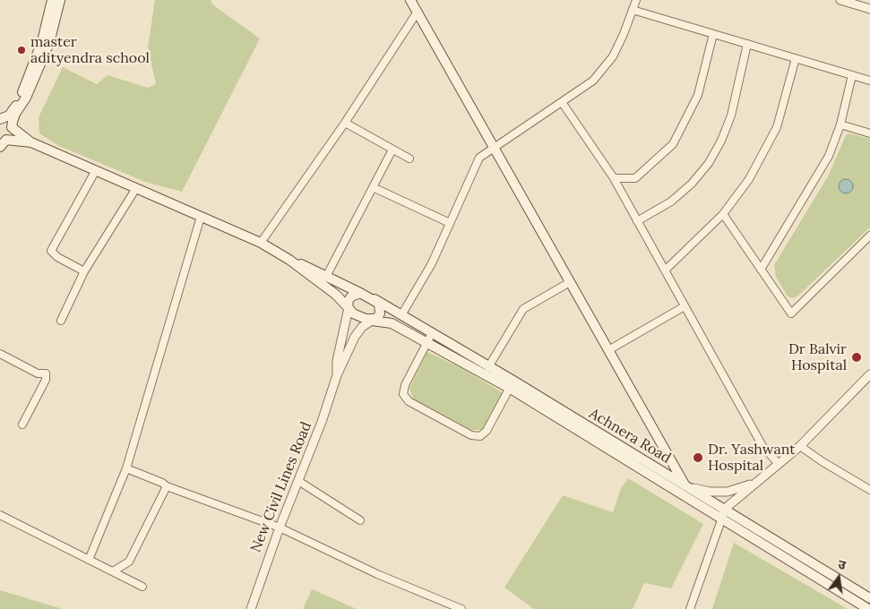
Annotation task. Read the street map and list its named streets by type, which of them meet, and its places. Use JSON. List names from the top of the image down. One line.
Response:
{"streets":{"main road":["Achnera Road"],"street":["New Civil Lines Road"]},"places":["master adityendra school","Dr Balvir Hospital","Dr. Yashwant Hospital"],"north":"top"}
